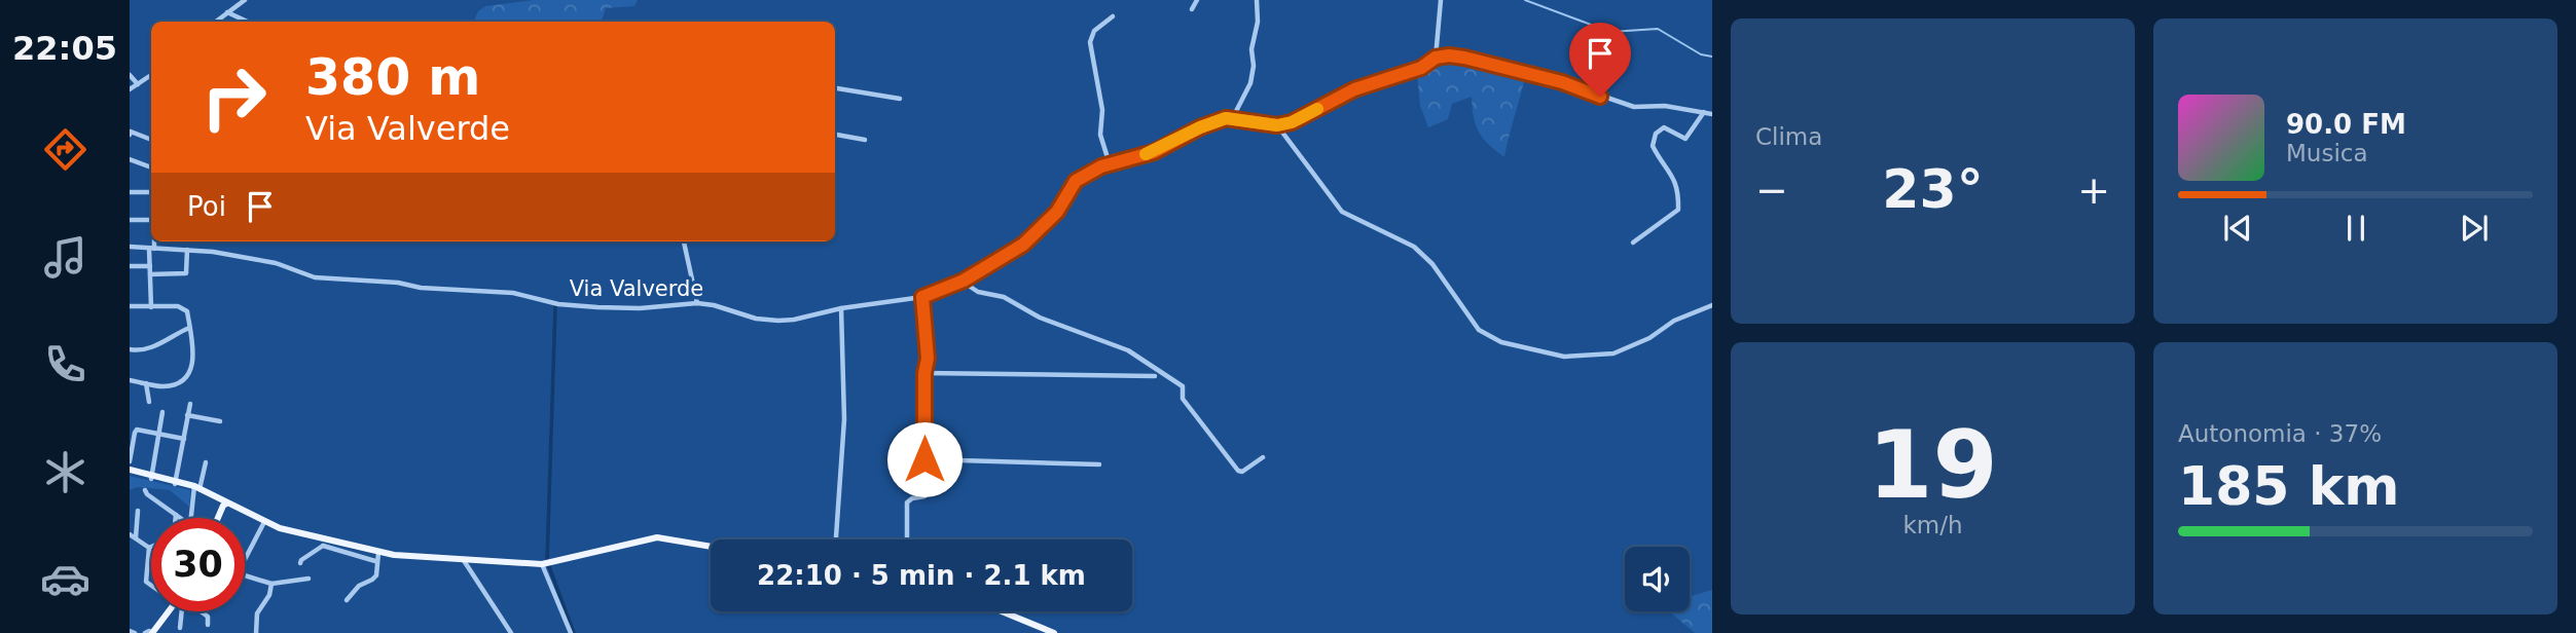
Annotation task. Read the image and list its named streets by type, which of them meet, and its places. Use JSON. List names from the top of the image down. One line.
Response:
{"streets":{"street":["Via Valverde"]},"page":{"tabs":"22:05","tile":["Clima",["19","km/h"],["Autonomia · 37%","185 km"]],"turn":["380 m","Via Valverde"],"song":["90.0 FM","Musica"],"heat":["−","23°","+"],"then":"Poi","limit":"30","trip":"22:10 · 5 min · 2.1 km"}}
